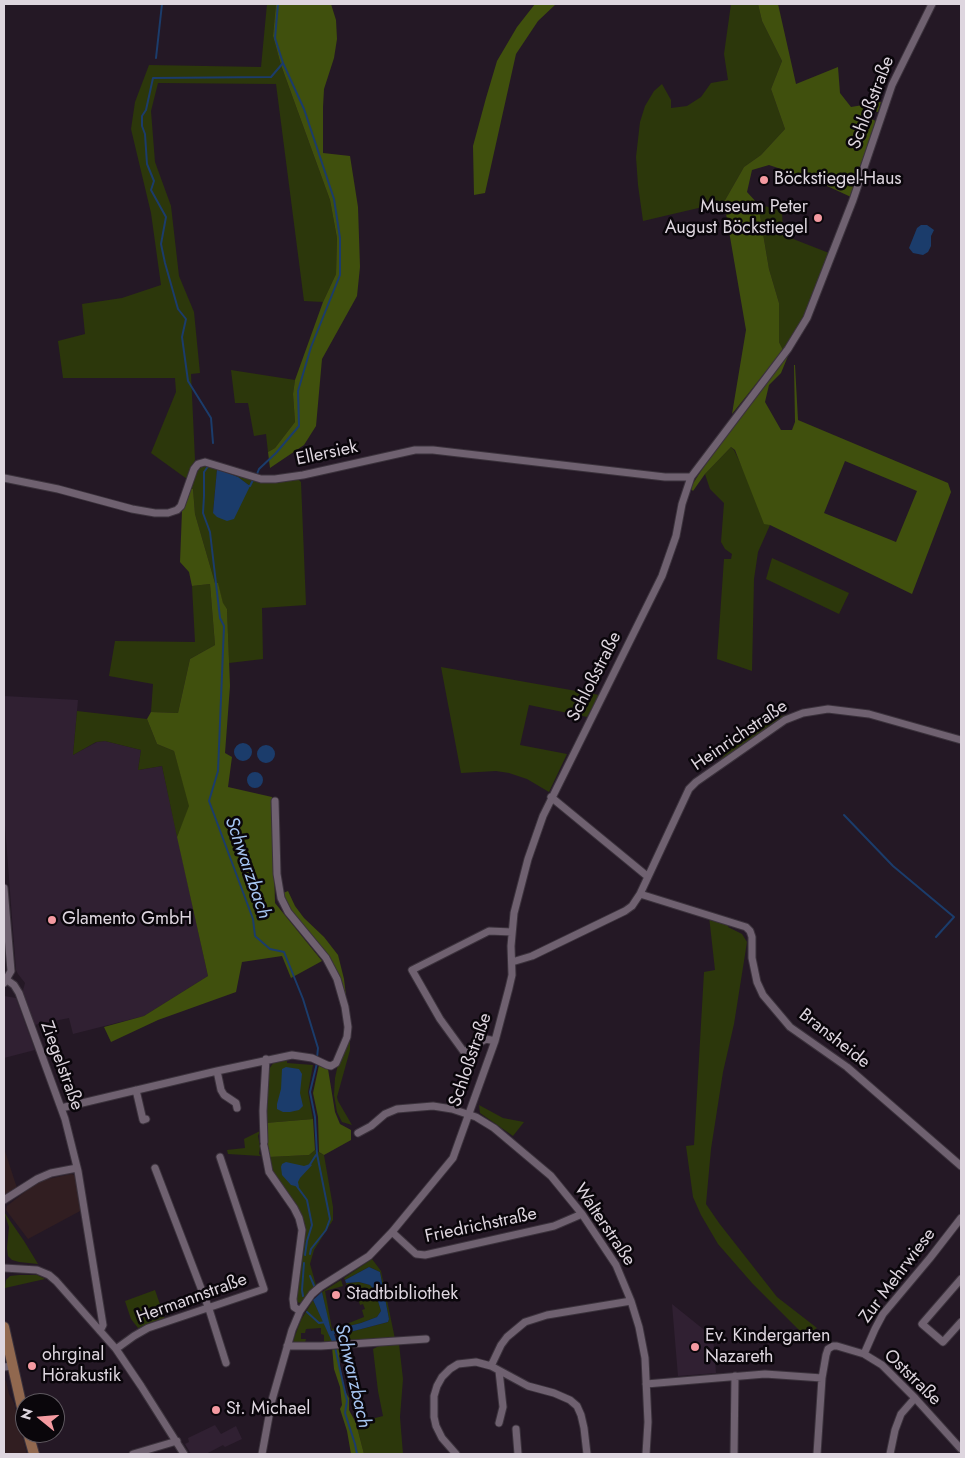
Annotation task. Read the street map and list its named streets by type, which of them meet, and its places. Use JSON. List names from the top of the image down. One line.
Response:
{"streets":{"street":["Schloßstraße","Ellersiek","Heinrichstraße","Bransheide","Ziegelstraße","Walterstraße","Friedrichstraße","Zur Mehrwiese","Hermannstraße","Oststraße"]},"crossings":[["Schloßstraße","Ellersiek"],["Schloßstraße","Heinrichstraße"],["Schloßstraße","Walterstraße"],["Schloßstraße","Friedrichstraße"],["Heinrichstraße","Bransheide"],["Walterstraße","Friedrichstraße"],["Zur Mehrwiese","Oststraße"]],"water":["Schwarzbach"],"places":["Böckstiegel-Haus","Museum Peter August Böckstiegel","Glamento GmbH","Stadtbibliothek","Ev. Kindergarten Nazareth","ohrginal Hörakustik","St. Michael"],"north":"left"}
